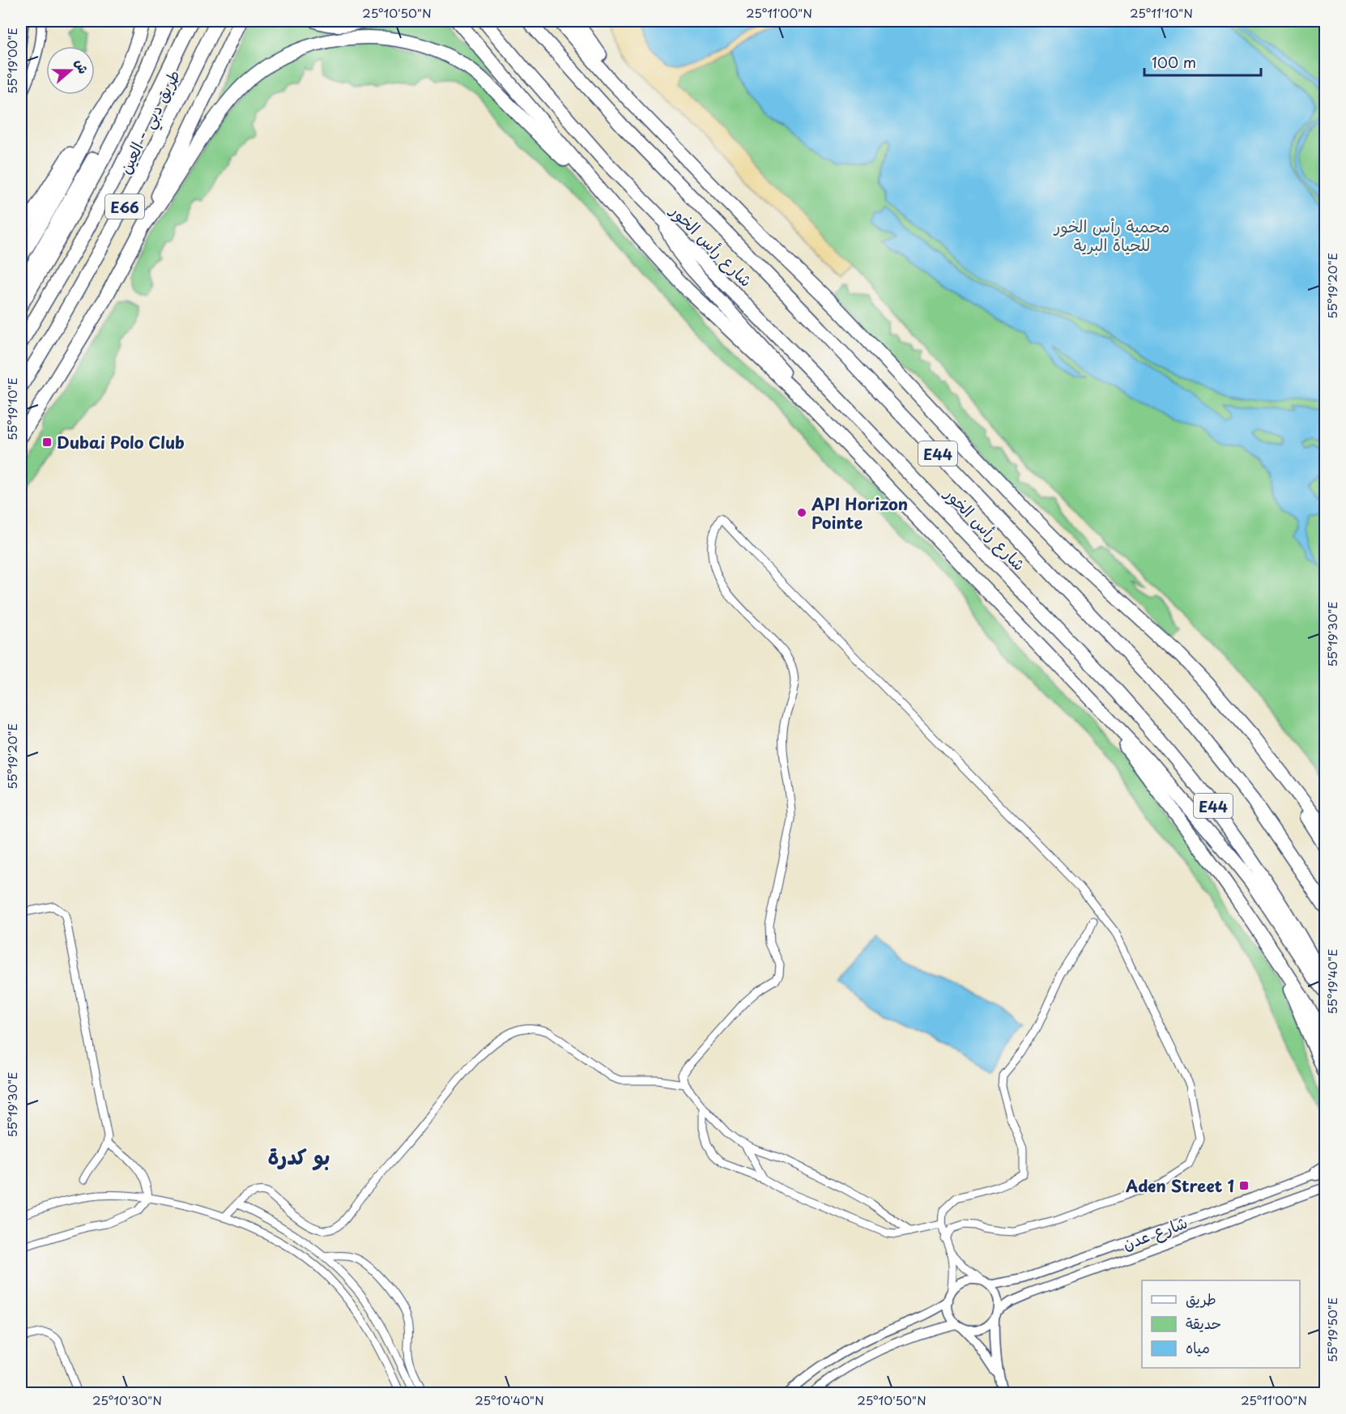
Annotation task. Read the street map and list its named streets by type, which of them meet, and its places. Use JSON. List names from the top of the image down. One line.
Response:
{"streets":{"highway":["طريق دبي - العين","E66","شارع رأس الخور","E44"],"street":["شارع عدن"]},"districts":["بو كدرة"],"parks":["محمية رأس الخور للحياة البرية"],"places":{"transit":["Dubai Polo Club","Aden Street 1"],"other":["API Horizon Pointe"]},"legend":["طريق","حديقة","مياه"],"scale_bar":"100 m","north":"right","coordinates":["25°10'50\"N","25°11'00\"N","25°11'10\"N","55°19'00\"E","55°19'20\"E","55°19'10\"E","55°19'30\"E","55°19'40\"E","55°19'50\"E","25°10'30\"N","25°10'40\"N"]}
